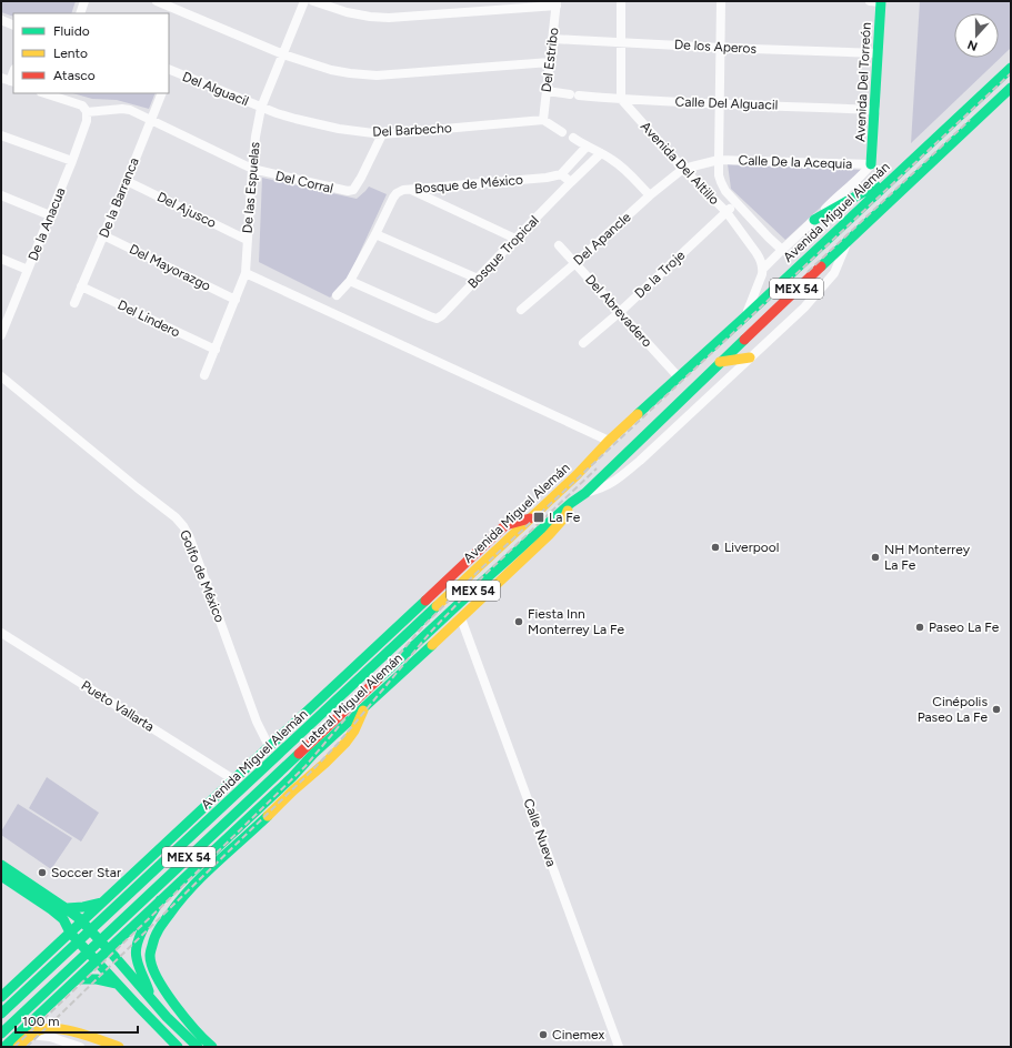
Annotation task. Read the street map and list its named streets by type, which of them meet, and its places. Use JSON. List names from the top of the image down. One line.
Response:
{"streets":{"main road":["Avenida Del Torreón","Avenida Miguel Alemán","MEX 54","Lateral Miguel Alemán"],"street":["De los Aperos","Del Estribo","Del Alguacil","Calle Del Alguacil","Del Barbecho","Calle De la Acequia","Avenida Del Altillo","Del Corral","Bosque de México","De las Espuelas","De la Barranca","Del Ajusco","De la Anacua","Del Apancle","Bosque Tropical","Del Mayorazgo","De la Troje","Del Abrevadero","Del Lindero","Golfo de México","Pueto Vallarta","Calle Nueva"]},"crossings":[["De los Aperos","Del Estribo"],["De los Aperos","Avenida Del Torreón"],["Del Estribo","Calle Del Alguacil"],["Del Estribo","Del Barbecho"],["Avenida Del Torreón","Calle Del Alguacil"],["Avenida Del Torreón","Calle De la Acequia"],["Del Alguacil","Del Barbecho"],["Del Alguacil","De las Espuelas"],["Calle Del Alguacil","Avenida Del Altillo"],["Del Barbecho","Del Corral"],["Del Barbecho","De las Espuelas"],["Calle De la Acequia","Avenida Del Altillo"],["Calle De la Acequia","Del Apancle"],["Avenida Del Altillo","Del Apancle"],["Avenida Del Altillo","De la Troje"],["Del Corral","De las Espuelas"],["Del Corral","De la Barranca"],["Del Corral","De la Anacua"],["Bosque de México","Bosque Tropical"],["De las Espuelas","Del Ajusco"],["De las Espuelas","Del Mayorazgo"],["De las Espuelas","Del Lindero"],["De la Barranca","Del Ajusco"],["De la Barranca","Del Mayorazgo"],["De la Barranca","Del Lindero"],["Avenida Miguel Alemán","Del Abrevadero"],["Avenida Miguel Alemán","Lateral Miguel Alemán"],["Del Apancle","Del Abrevadero"],["De la Troje","Del Abrevadero"],["Lateral Miguel Alemán","Calle Nueva"]],"places":{"transit":["La Fe"],"other":["Liverpool","NH Monterrey La Fe","Fiesta Inn Monterrey La Fe","Paseo La Fe","Cinépolis Paseo La Fe","Soccer Star","Cinemex"]},"legend":["Fluido","Lento","Atasco"],"scale_bar":"100 m","north":"bottom"}
